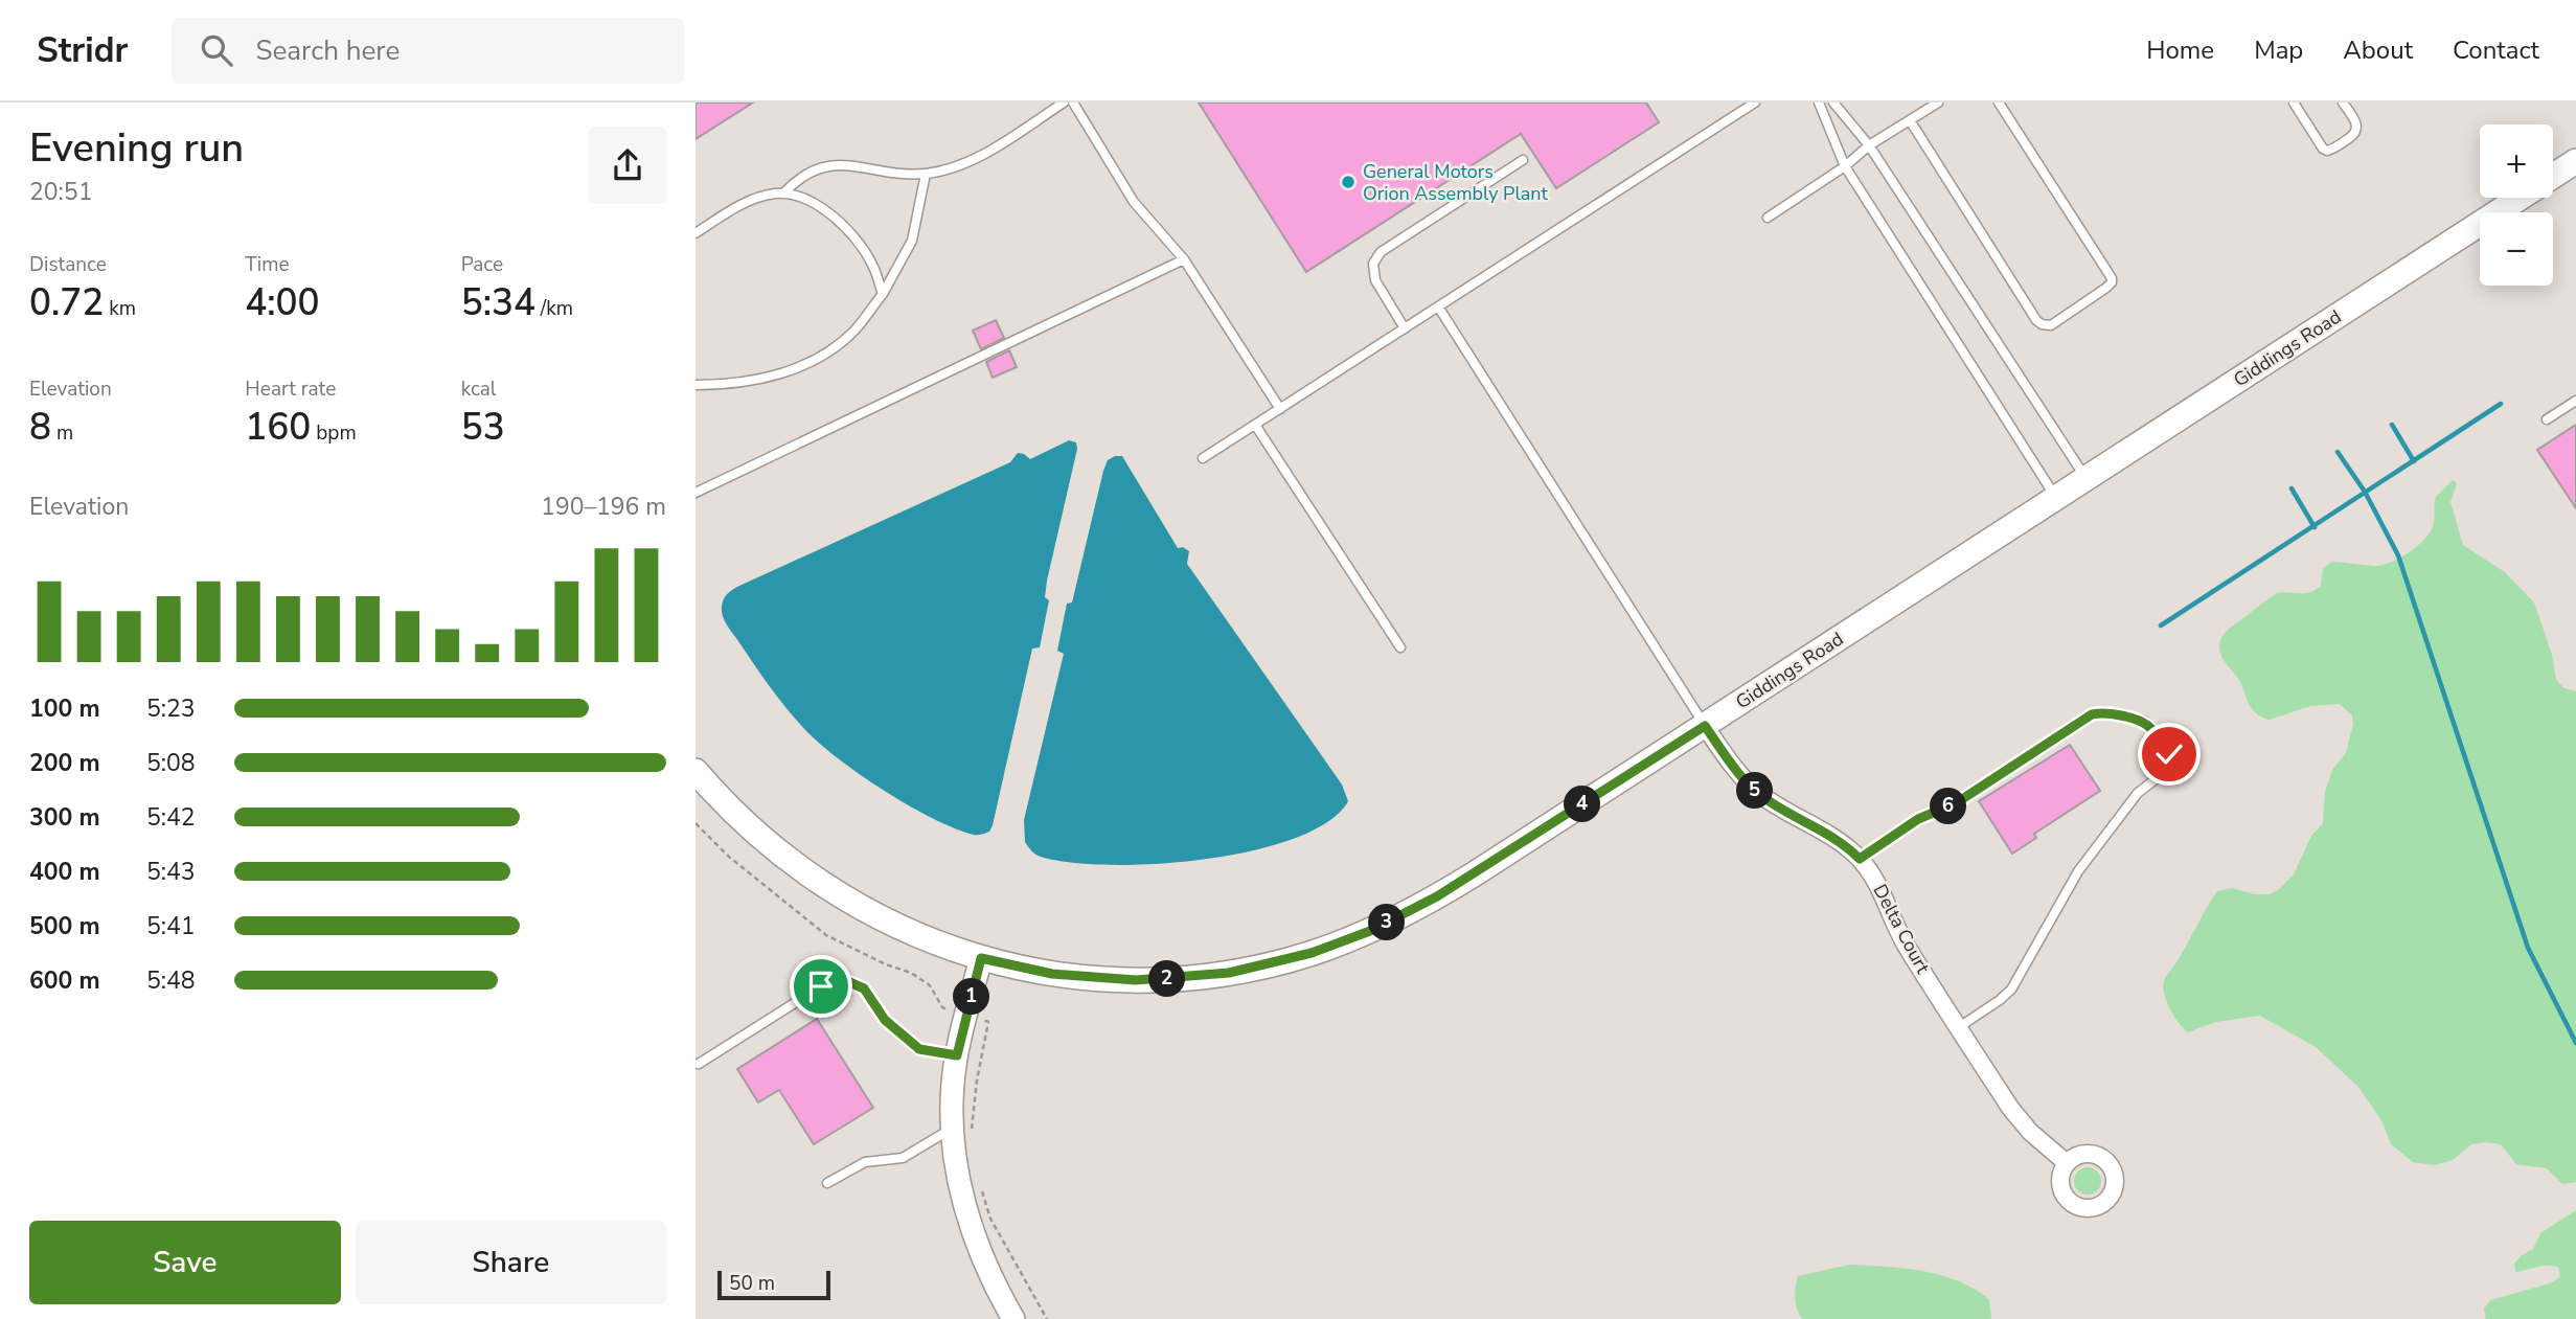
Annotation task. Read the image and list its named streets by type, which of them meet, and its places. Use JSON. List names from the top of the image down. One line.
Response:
{"streets":{"main road":["Giddings Road"],"street":["Delta Court"]},"crossings":[["Giddings Road","Delta Court"]],"places":["General Motors Orion Assembly Plant"],"scale_bar":"50 m","page":{"header":"Stridr","search":"Search here","nav":["Home","Map","About","Contact"],"heading":["Evening run","20:51"],"map_buttons":["+","−"],"stats":[["Distance","0.72 km"],["Time","4:00"],["Pace","5:34 /km"],["Elevation","8 m"],["Heart rate","160 bpm"],["kcal","53"]],"chart":["Elevation","190–196 m"],"list":[{"name":"100 m","note":"5:23"},{"name":"200 m","note":"5:08"},{"name":"300 m","note":"5:42"},{"name":"400 m","note":"5:43"},{"name":"500 m","note":"5:41"},{"name":"600 m","note":"5:48"}],"pins":["5","4","6","3","2","1"],"buttons":["Save","Share"],"scale":"50 m"}}
